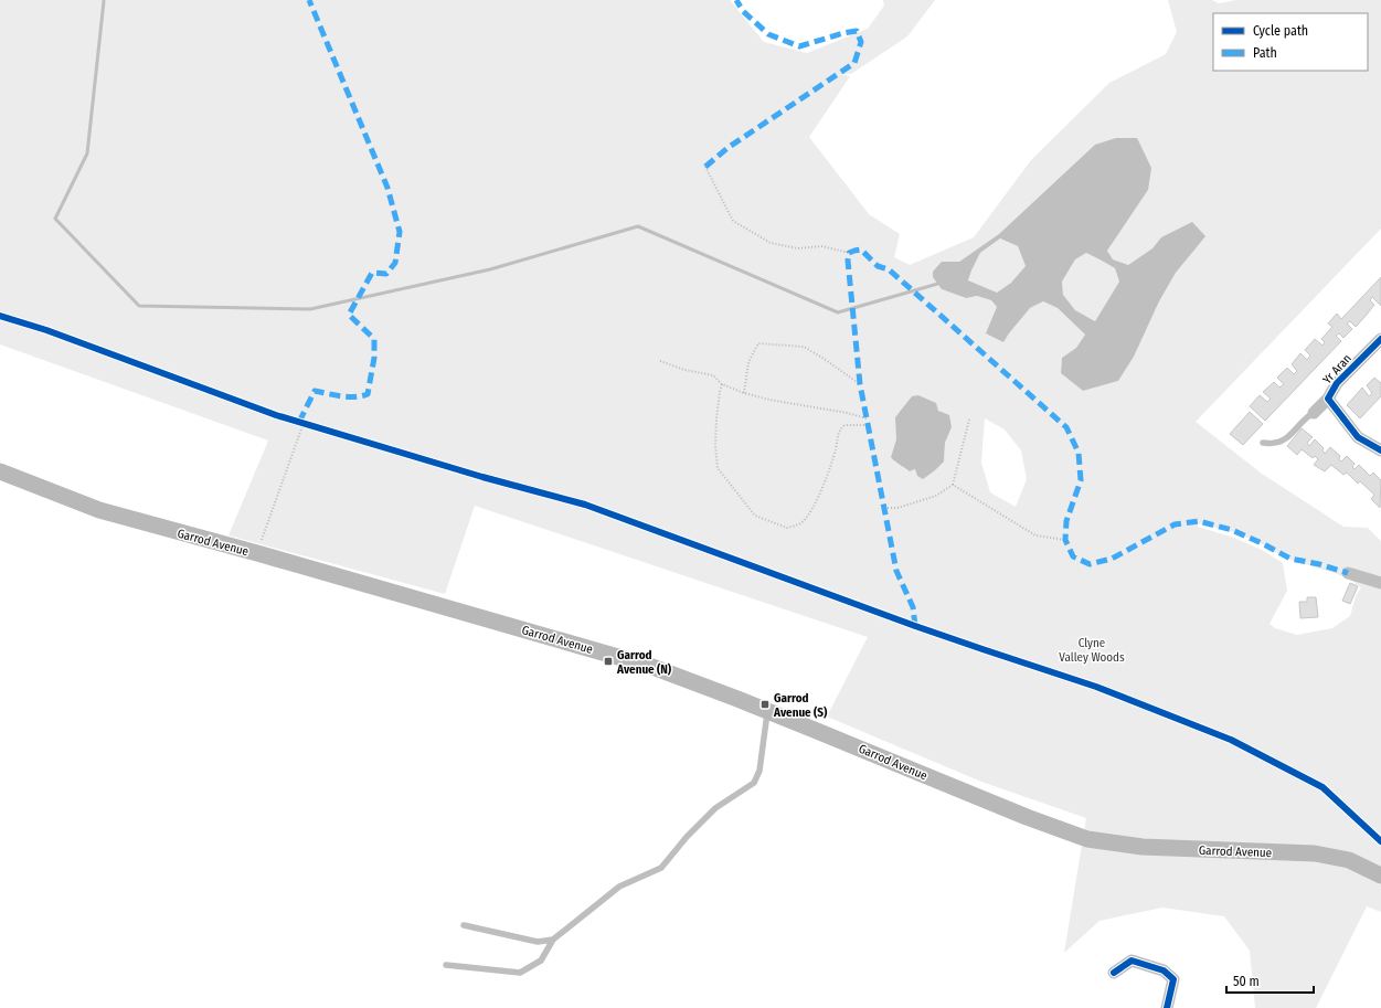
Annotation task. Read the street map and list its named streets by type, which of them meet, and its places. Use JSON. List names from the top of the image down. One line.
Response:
{"streets":{"main road":["Garrod Avenue"],"street":["Yr Aran"]},"parks":["Clyne Valley Woods"],"places":{"transit":["Garrod Avenue (N)","Garrod Avenue (S)"]},"legend":["Cycle path","Path"],"scale_bar":"50 m"}
